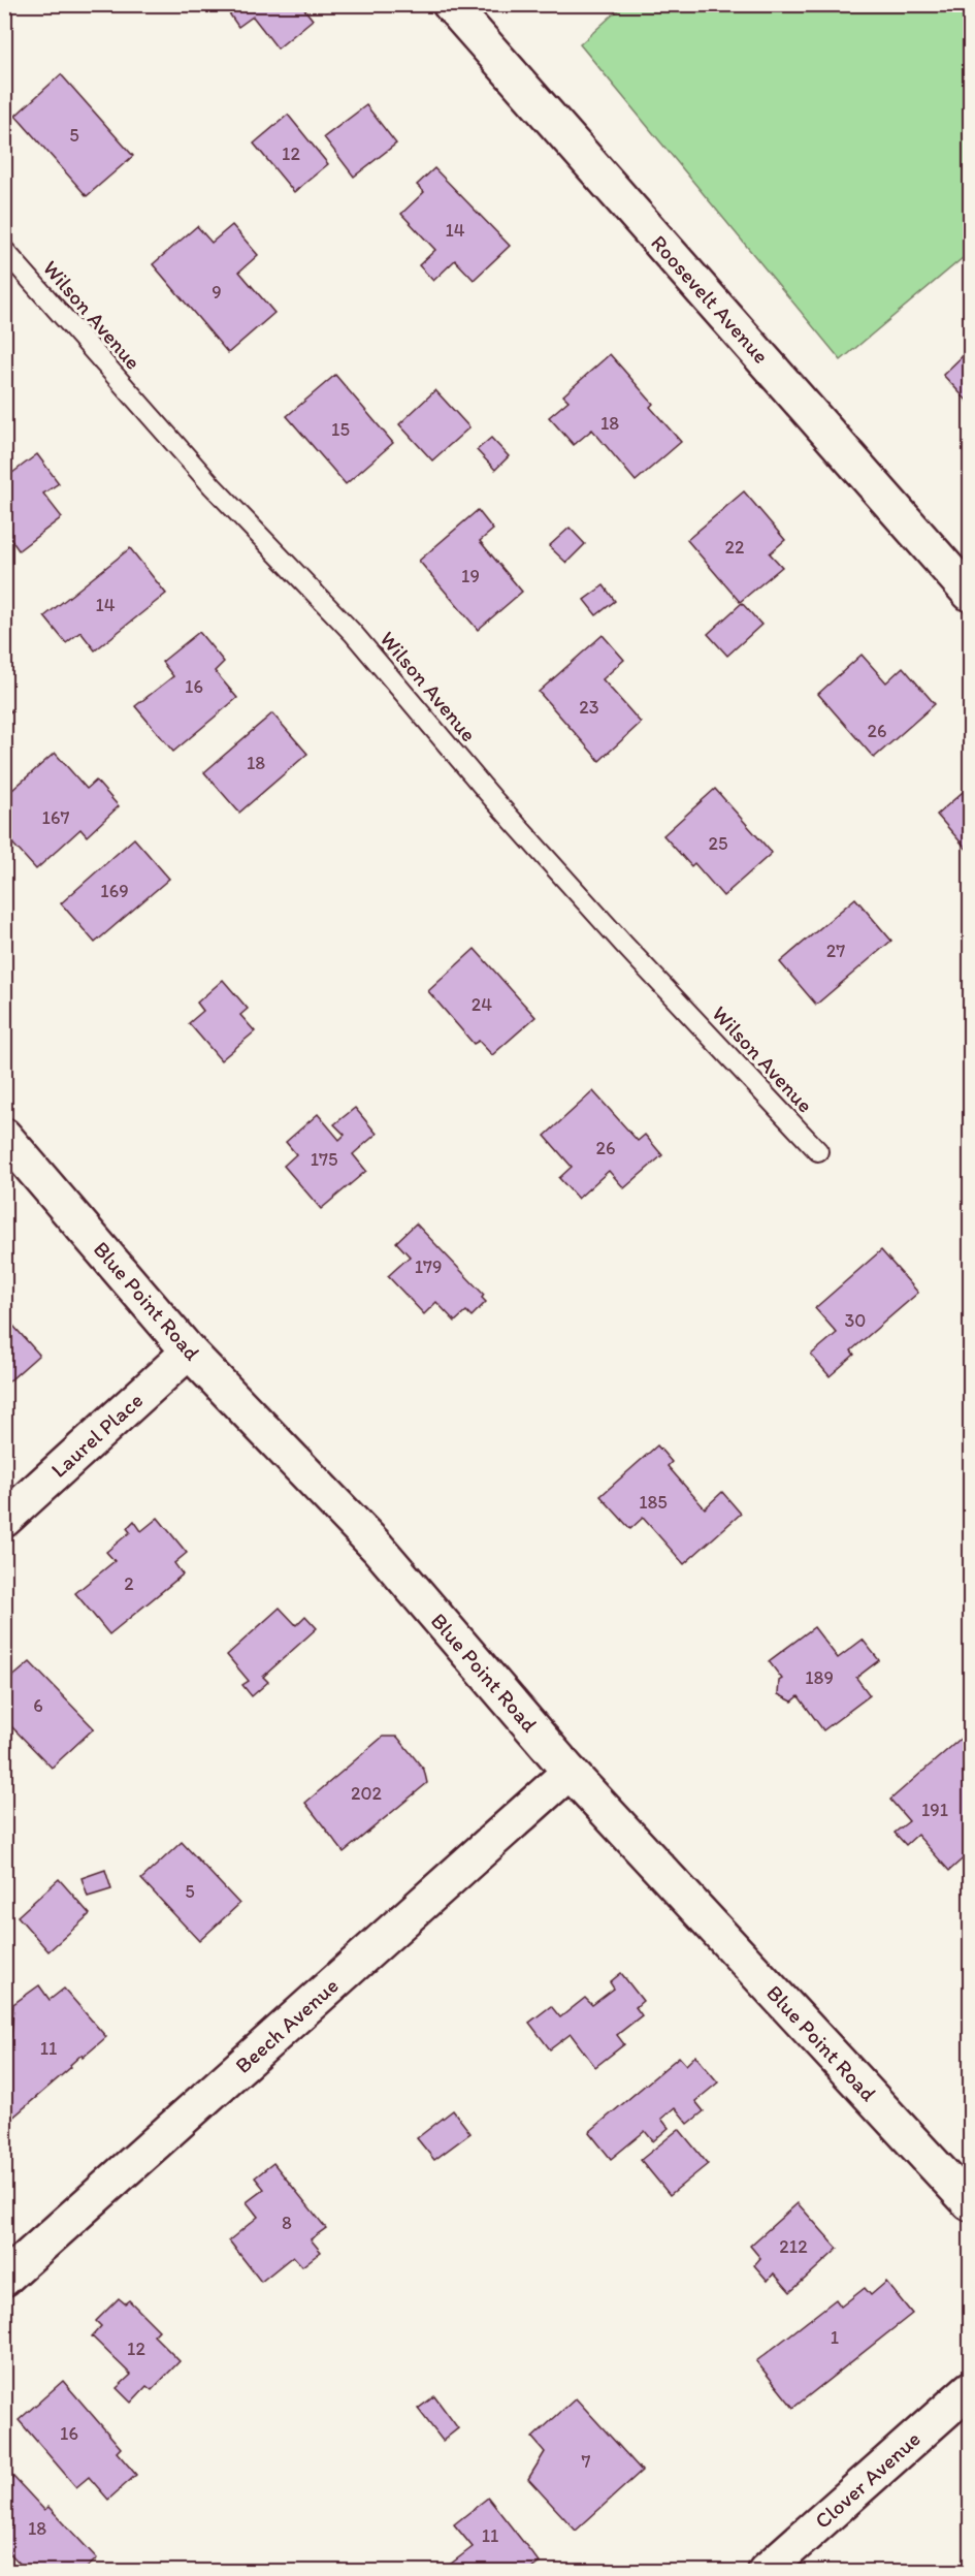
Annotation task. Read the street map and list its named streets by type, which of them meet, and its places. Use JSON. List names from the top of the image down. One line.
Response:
{"streets":{"street":["Roosevelt Avenue","Blue Point Road","Laurel Place","Beech Avenue","Clover Avenue"],"lane":["Wilson Avenue"]},"crossings":[["Blue Point Road","Laurel Place"],["Blue Point Road","Beech Avenue"]],"house_numbers":["5","12","14","9","18","15","22","19","14","16","23","26","18","167","25","169","27","24","26","175","179","30","185","2","189","6","202","191","5","11","8","212","1","12","16","7","18","11"]}
